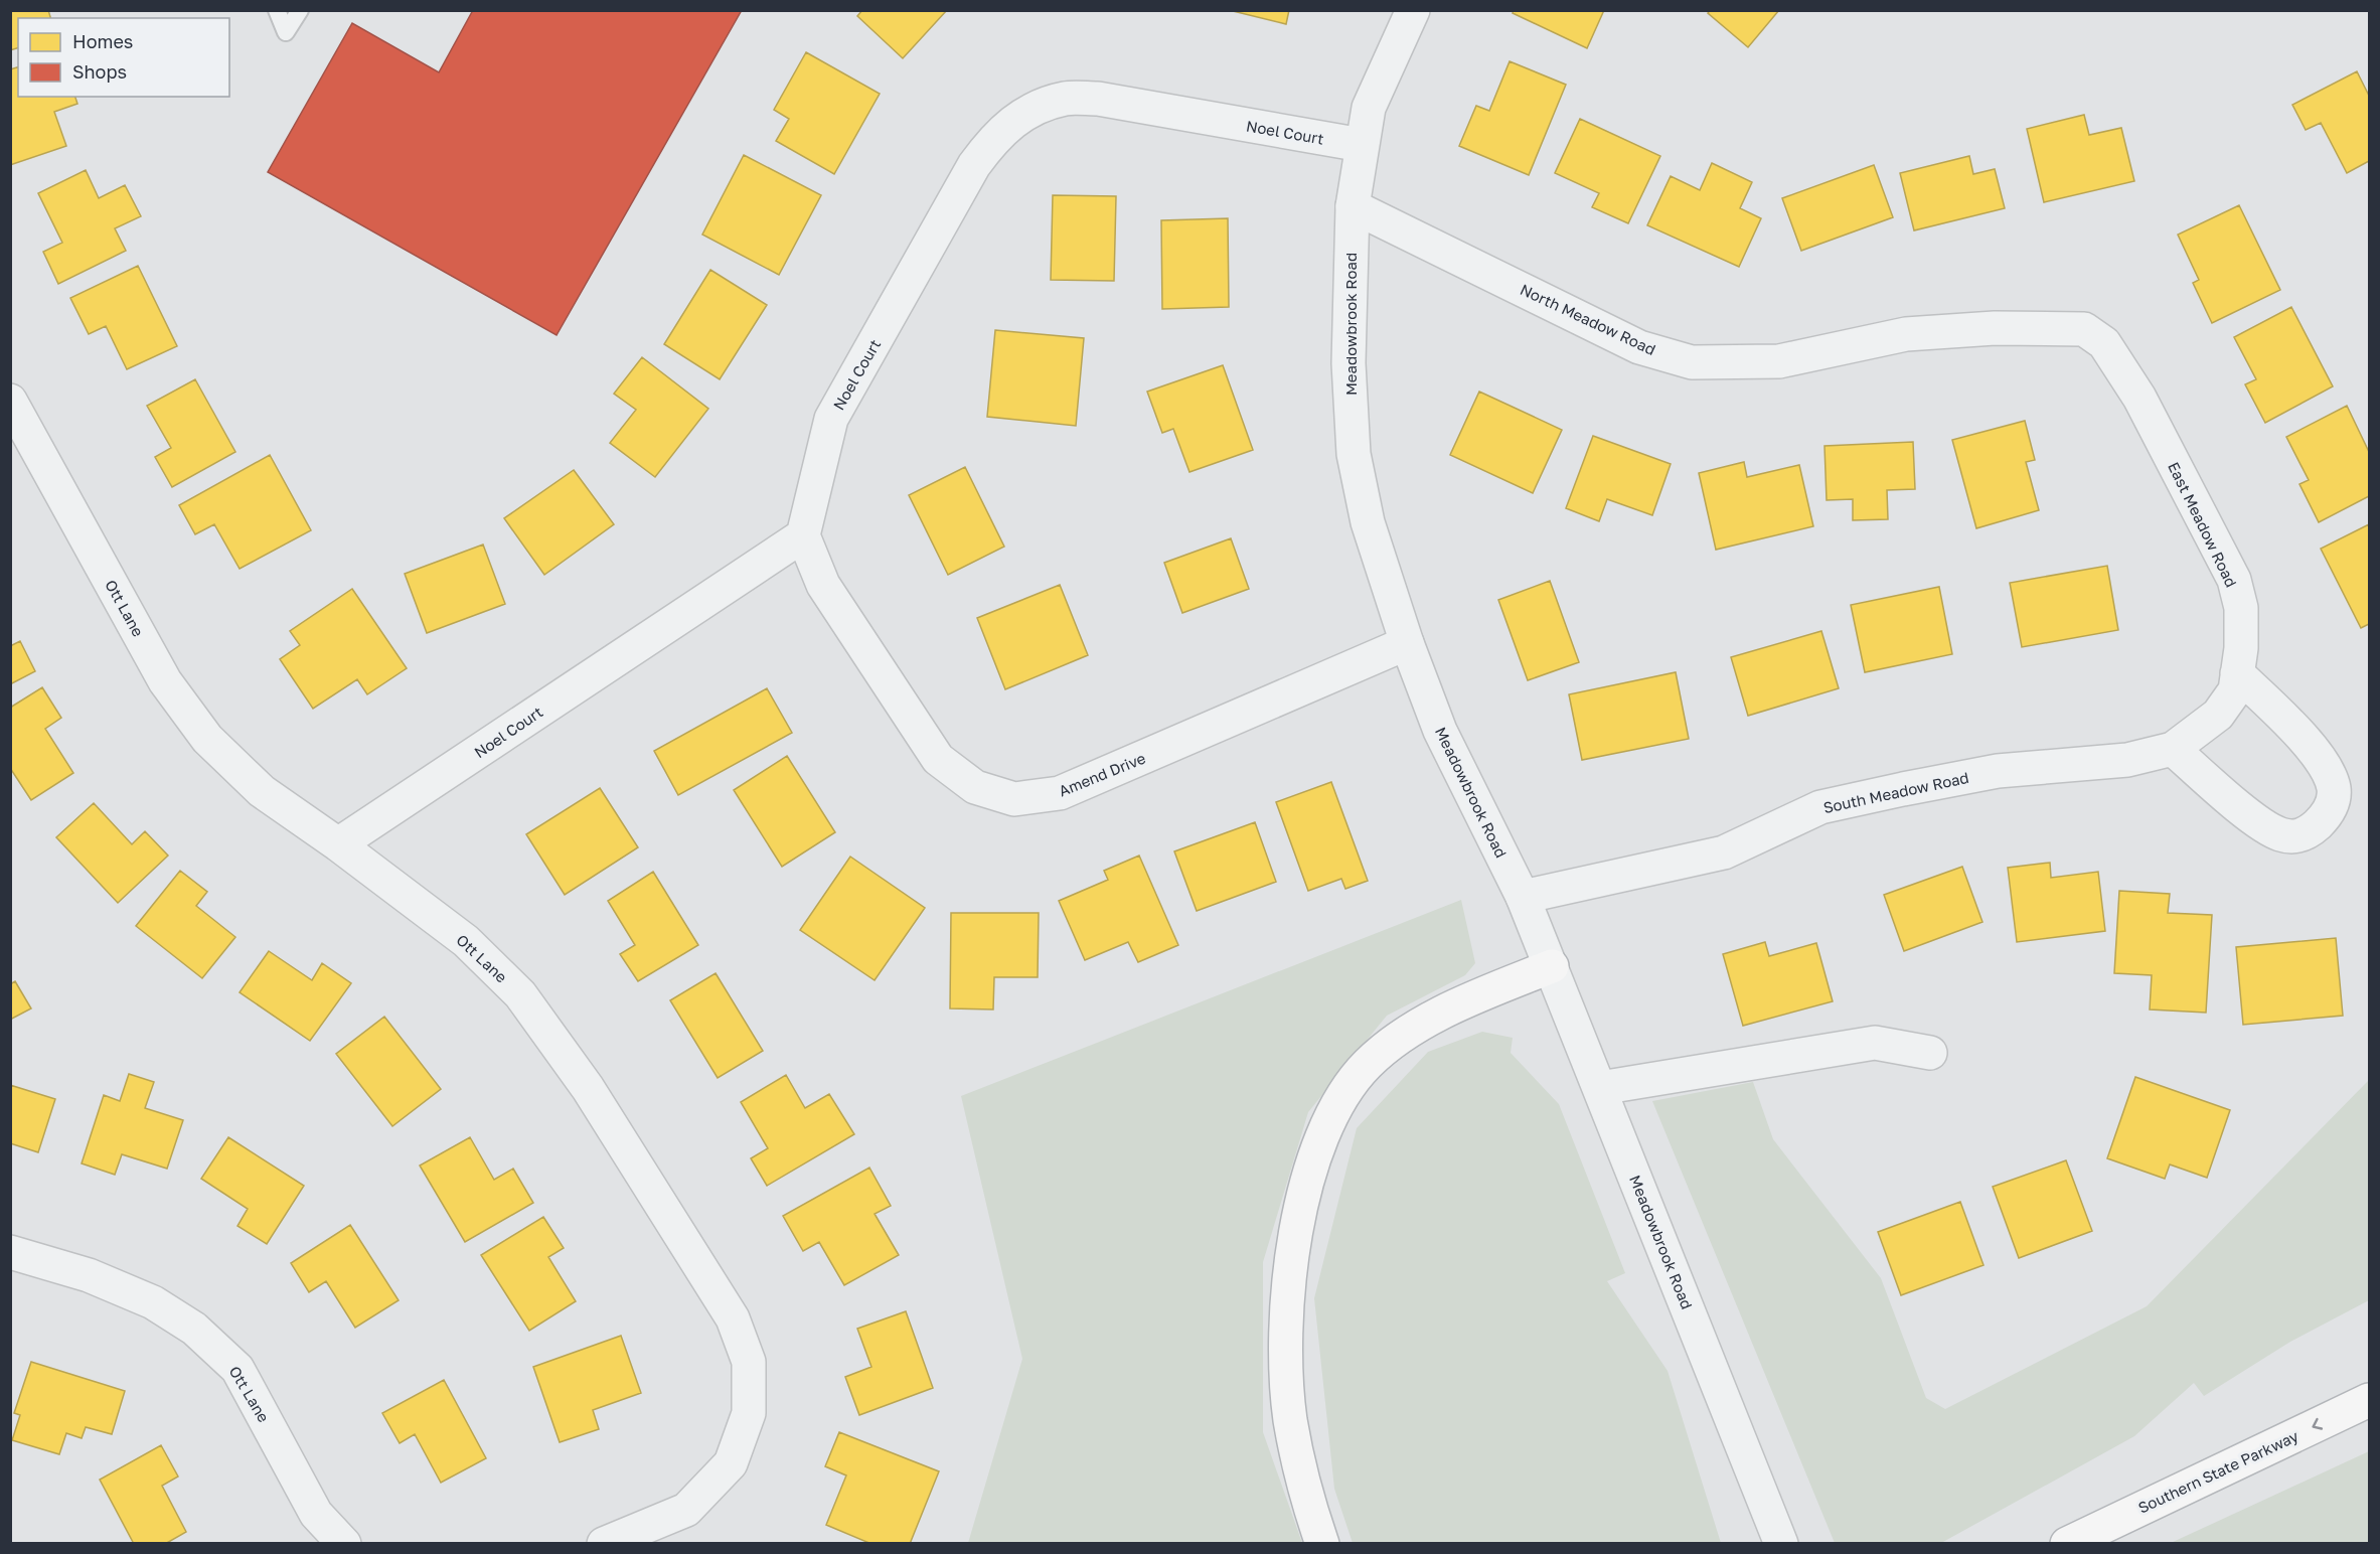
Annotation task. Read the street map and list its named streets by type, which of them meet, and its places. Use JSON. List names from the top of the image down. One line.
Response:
{"streets":{"highway":["Southern State Parkway"],"street":["Noel Court","North Meadow Road","Meadowbrook Road","East Meadow Road","Ott Lane","Amend Drive","South Meadow Road"]},"crossings":[["Noel Court","Meadowbrook Road"],["Noel Court","Ott Lane"],["Noel Court","Amend Drive"],["North Meadow Road","Meadowbrook Road"],["North Meadow Road","East Meadow Road"],["Meadowbrook Road","Amend Drive"],["Meadowbrook Road","South Meadow Road"],["East Meadow Road","South Meadow Road"]],"one_way":["Southern State Parkway"],"legend":["Homes","Shops"]}
